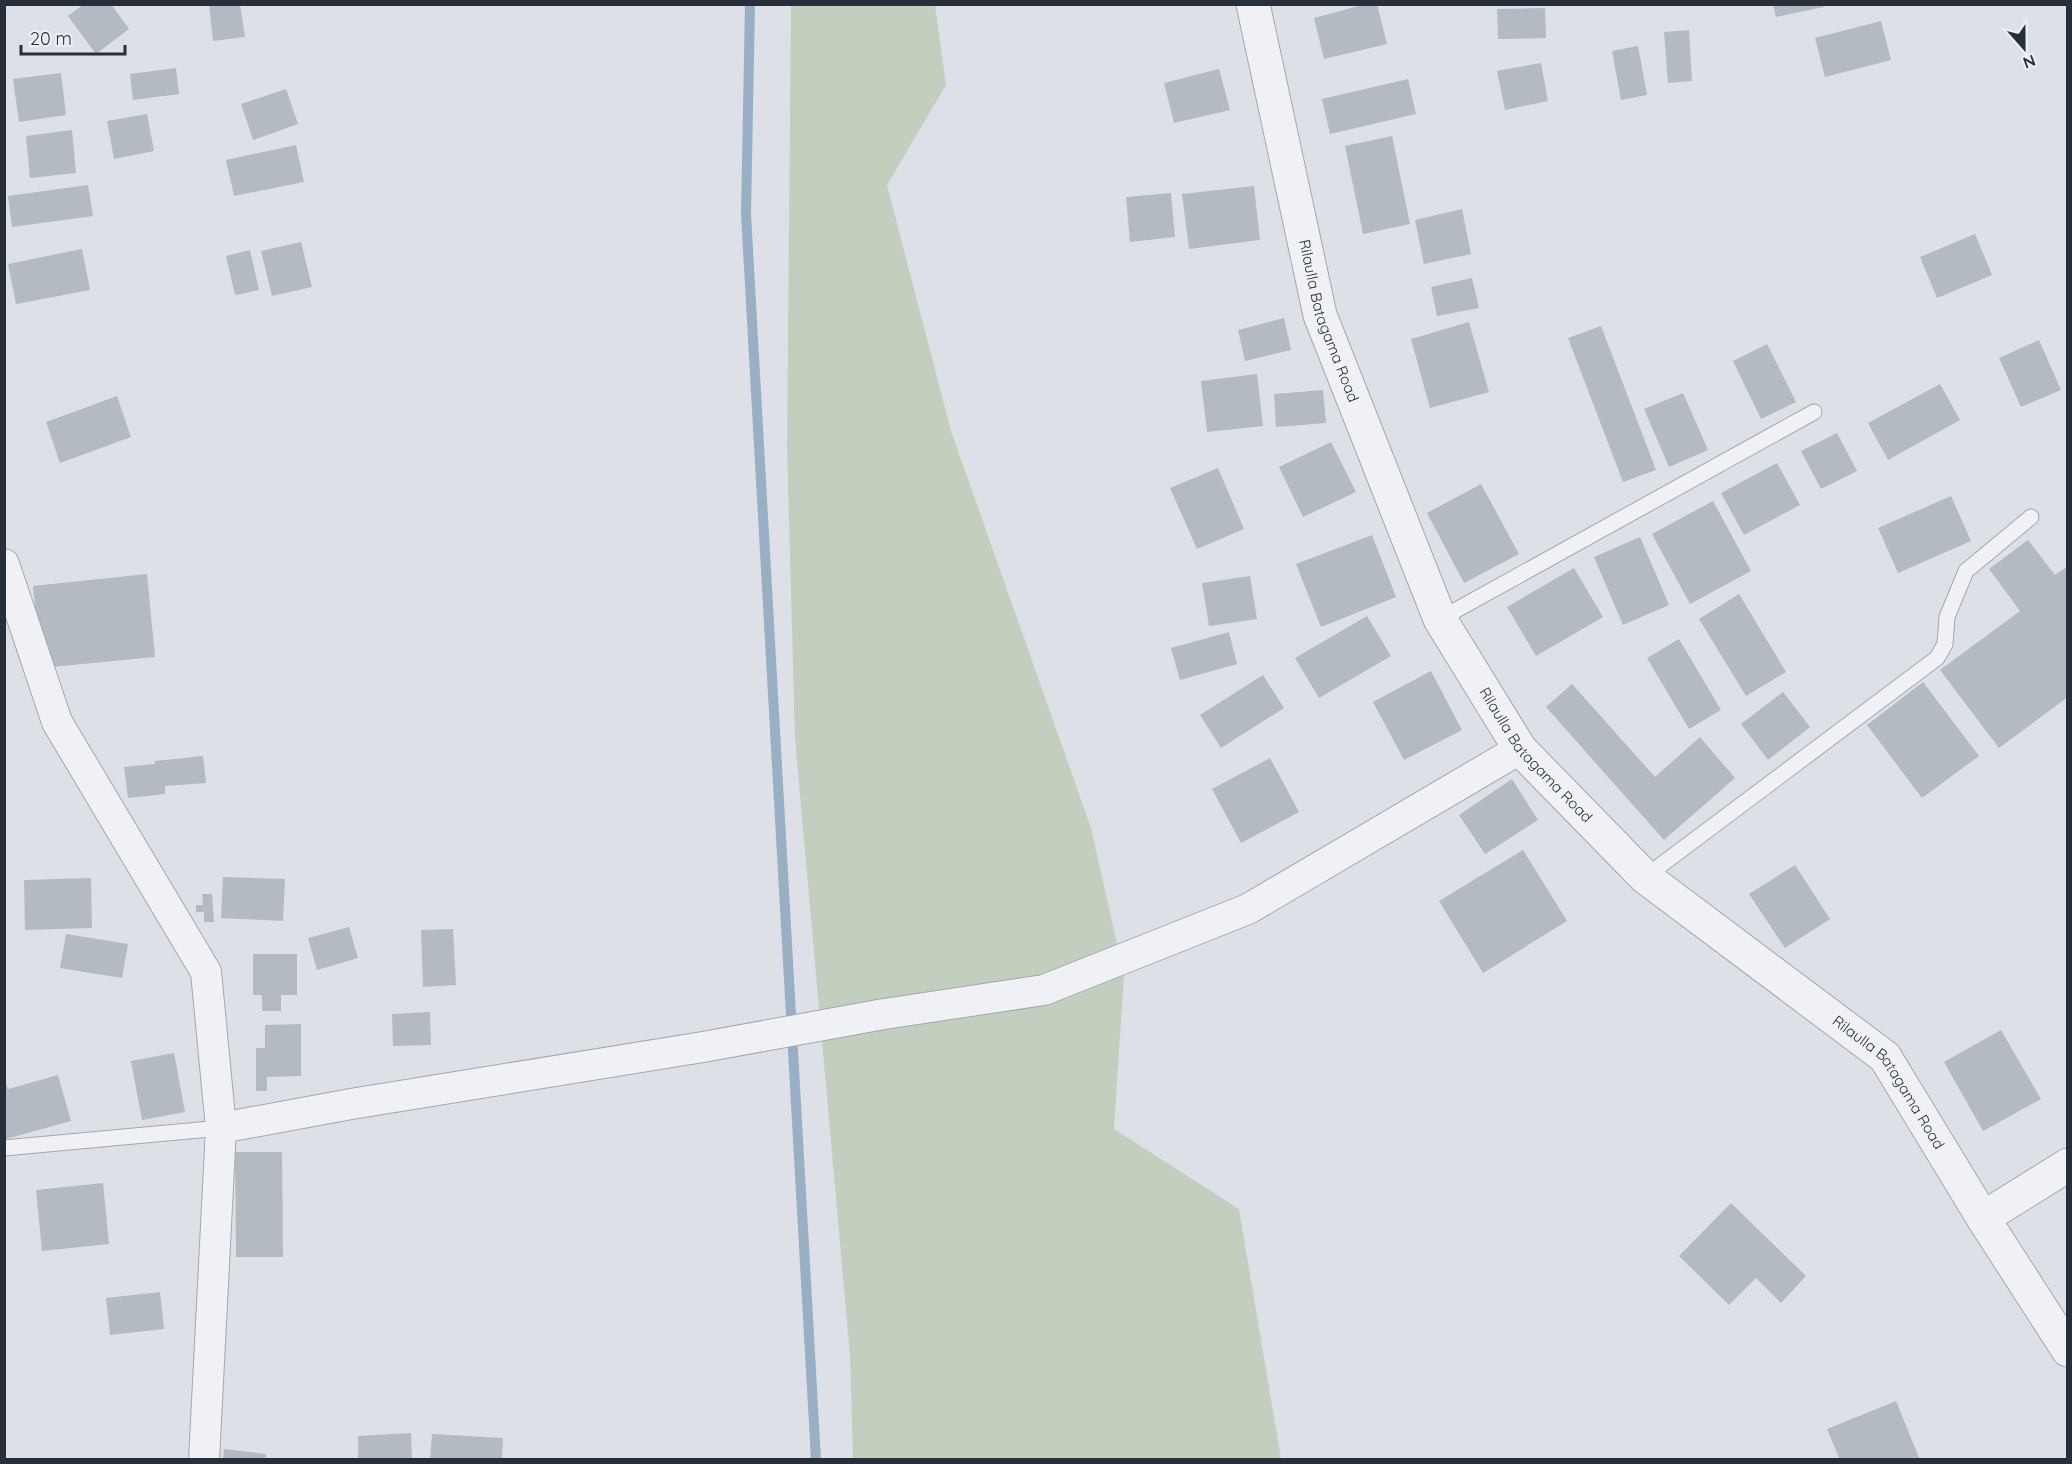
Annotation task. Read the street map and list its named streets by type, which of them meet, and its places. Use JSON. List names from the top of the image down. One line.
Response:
{"streets":{"street":["Rilaulla Batagama Road"]},"scale_bar":"20 m","north":"bottom"}
